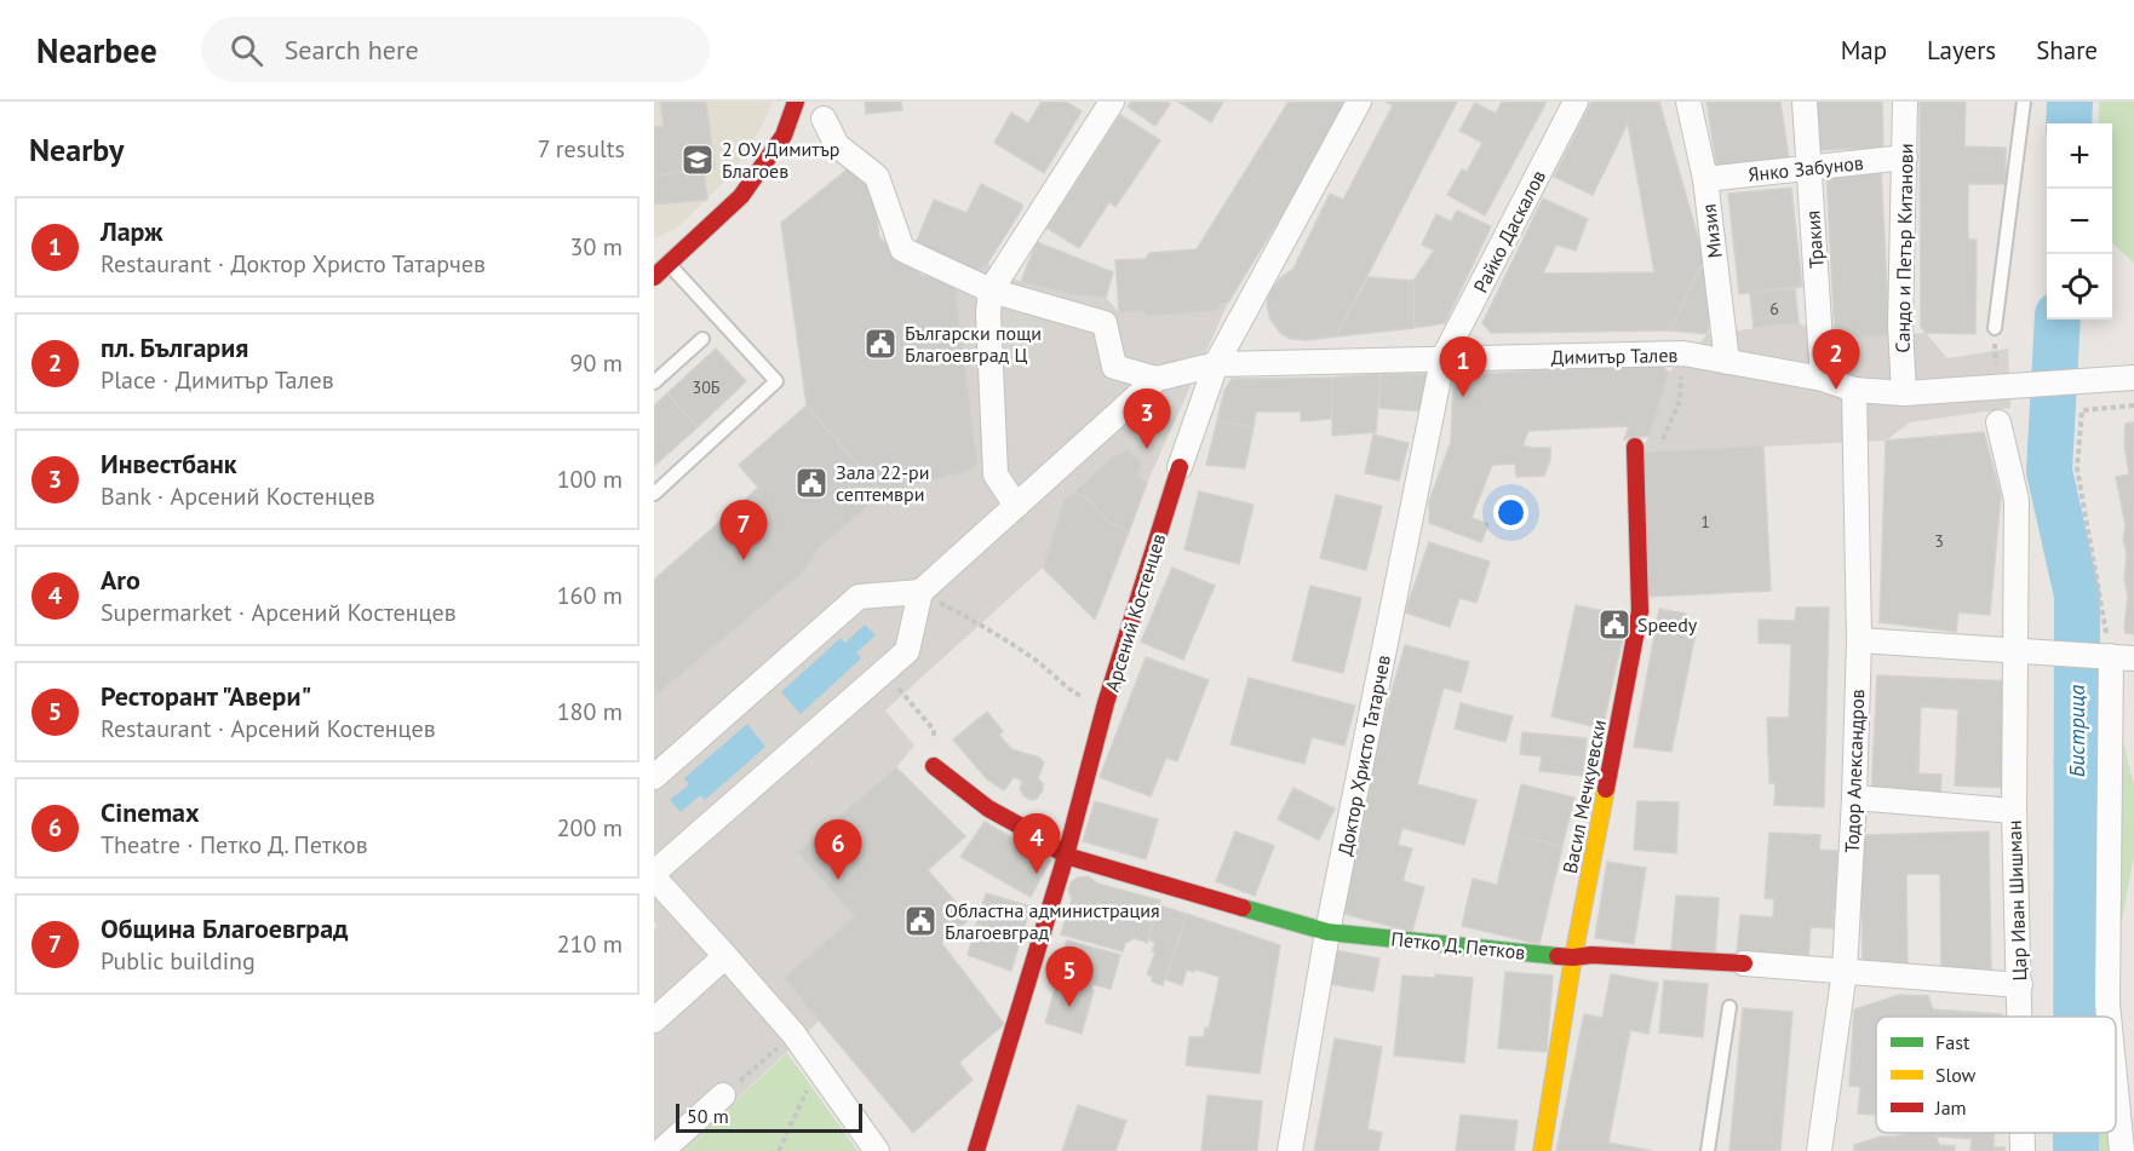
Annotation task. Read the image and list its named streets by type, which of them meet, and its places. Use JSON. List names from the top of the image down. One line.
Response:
{"streets":{"street":["Янко Забунов","Райко Даскалов","Мизия","Тракия","Сандо и Петър Китанови","Димитър Талев","Арсений Костенцев","Доктор Христо Татарчев","Тодор Александров","Васил Мечкуевски","Цар Иван Шишман","Петко Д. Петков"]},"crossings":[["Янко Забунов","Мизия"],["Янко Забунов","Тракия"],["Янко Забунов","Сандо и Петър Китанови"],["Райко Даскалов","Димитър Талев"],["Райко Даскалов","Доктор Христо Татарчев"],["Мизия","Димитър Талев"],["Тракия","Димитър Талев"],["Сандо и Петър Китанови","Димитър Талев"],["Димитър Талев","Арсений Костенцев"],["Димитър Талев","Доктор Христо Татарчев"],["Димитър Талев","Тодор Александров"],["Арсений Костенцев","Петко Д. Петков"],["Доктор Христо Татарчев","Петко Д. Петков"],["Тодор Александров","Петко Д. Петков"],["Васил Мечкуевски","Петко Д. Петков"],["Цар Иван Шишман","Петко Д. Петков"]],"water":["Бистрица"],"places":{"school or university":["2 ОУ Димитър Благоев"],"public building":["Български пощи Благоевград Ц","Зала 22-ри септември","Speedy","Областна администрация Благоевград"]},"house_numbers":["6","30Б","1","3"],"legend":["Fast","Slow","Jam"],"scale_bar":"50 m","page":{"header":"Nearbee","search":"Search here","nav":["Map","Layers","Share"],"heading":["Nearby","7 results"],"map_buttons":["+","−"],"list":[{"mark":"1","name":"Ларж","note":"Restaurant · Доктор Христо Татарчев","value":"30 m"},{"mark":"2","name":"пл. България","note":"Place · Димитър Талев","value":"90 m"},{"mark":"3","name":"Инвестбанк","note":"Bank · Арсений Костенцев","value":"100 m"},{"mark":"4","name":"Aro","note":"Supermarket · Арсений Костенцев","value":"160 m"},{"mark":"5","name":"Ресторант \"Авери\"","note":"Restaurant · Арсений Костенцев","value":"180 m"},{"mark":"6","name":"Cinemax","note":"Theatre · Петко Д. Петков","value":"200 m"},{"mark":"7","name":"Община Благоевград","note":"Public building","value":"210 m"}],"pins":["2","1","3","7","4","6","5"],"scale":"50 m"}}
